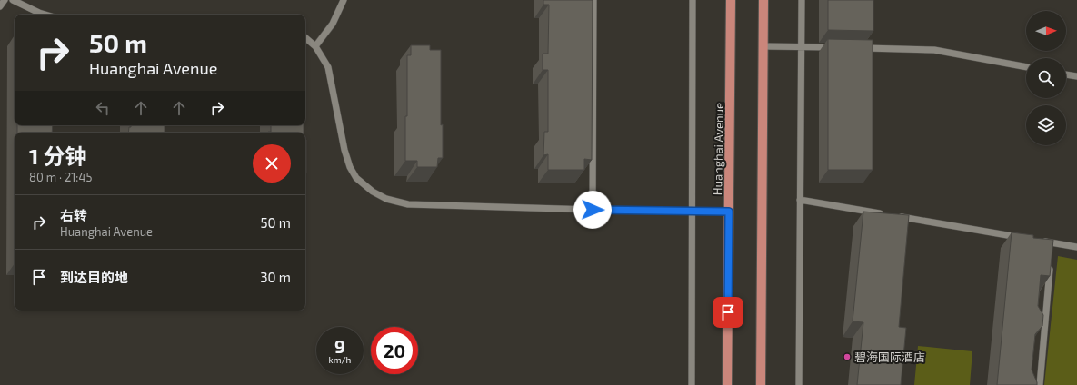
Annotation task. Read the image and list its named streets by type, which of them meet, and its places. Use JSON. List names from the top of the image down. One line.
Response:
{"streets":{"main road":["Huanghai Avenue"]},"places":["碧海国际酒店"],"north":"right","page":{"turn":["50 m","Huanghai Avenue"],"heading":["1 分钟","80 m · 21:45"],"list":[{"name":"右转","note":"Huanghai Avenue","value":"50 m"},{"name":"到达目的地","value":"30 m"}],"speed":"9 km/h","limit":"20"}}
